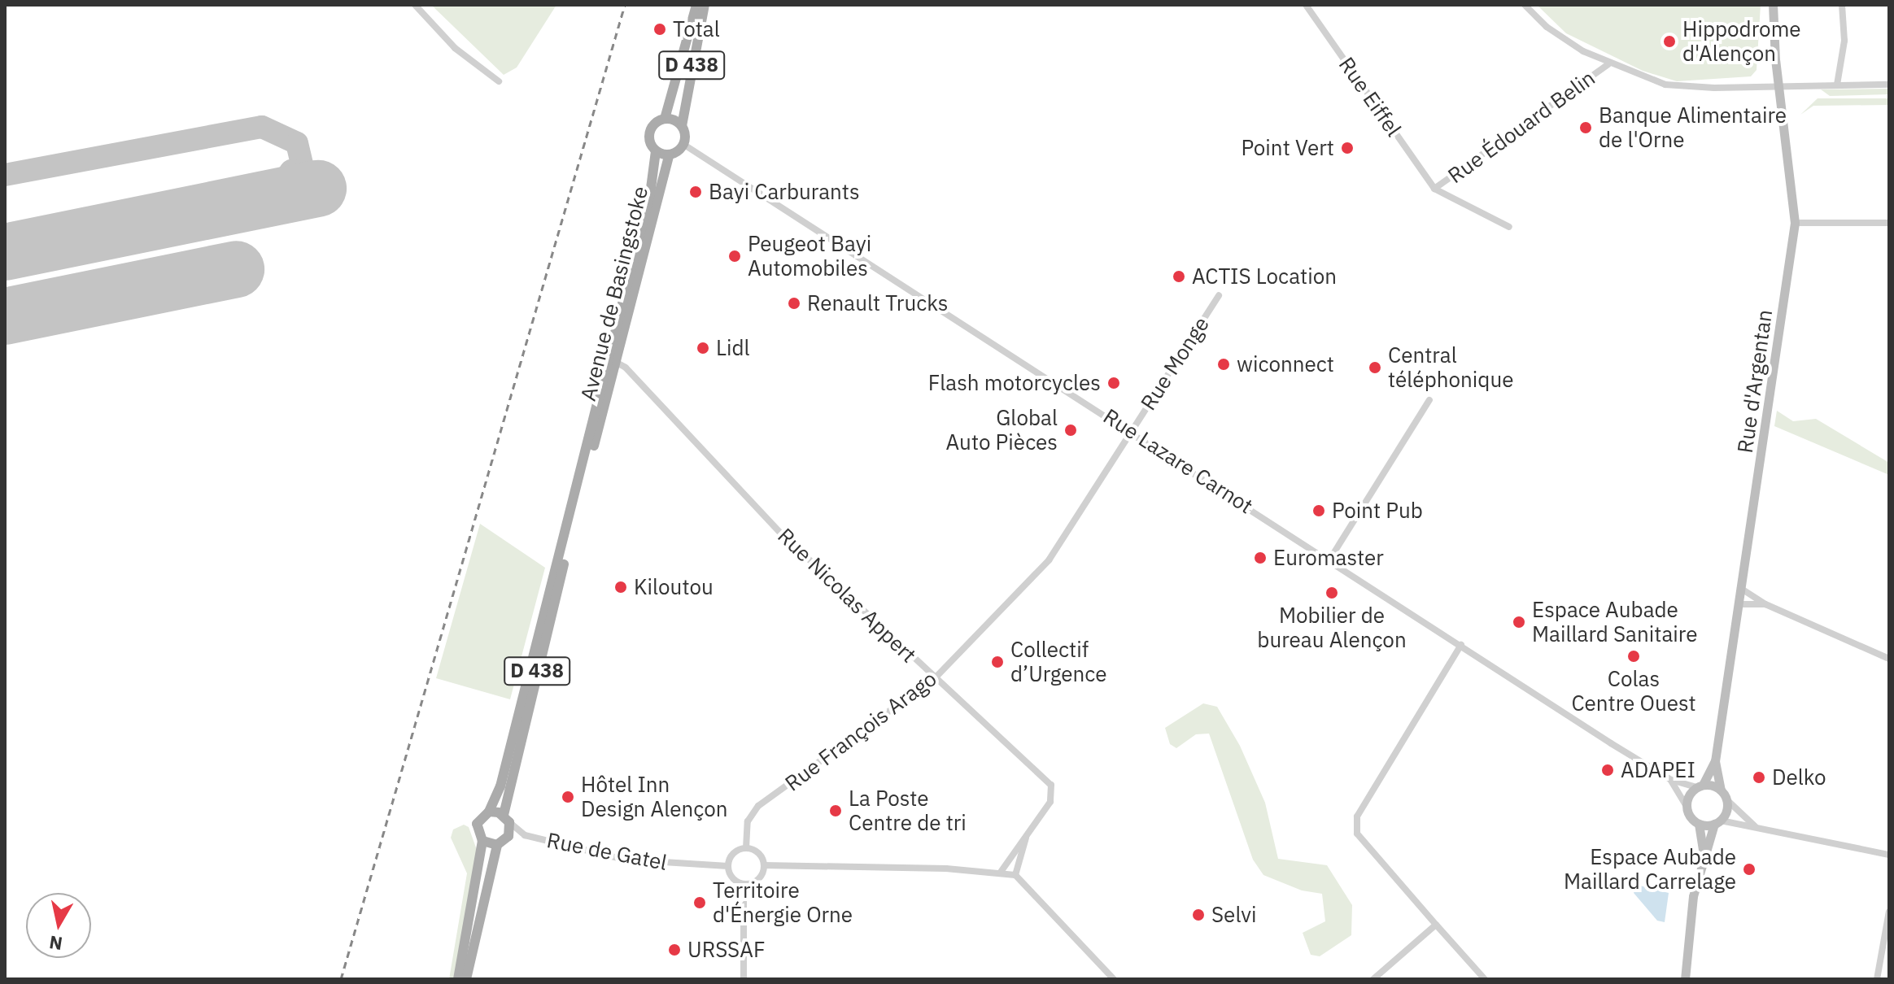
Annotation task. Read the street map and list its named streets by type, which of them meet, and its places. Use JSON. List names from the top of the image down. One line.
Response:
{"streets":{"main road":["D 438","Avenue de Basingstoke","Rue d'Argentan"],"street":["Rue Eiffel","Rue Édouard Belin","Rue Monge","Rue Lazare Carnot","Rue Nicolas Appert","Rue François Arago","Rue de Gatel"]},"crossings":[["D 438","Avenue de Basingstoke"],["D 438","Rue Lazare Carnot"],["D 438","Rue de Gatel"],["Rue Eiffel","Rue Édouard Belin"],["Avenue de Basingstoke","Rue Lazare Carnot"],["Avenue de Basingstoke","Rue Nicolas Appert"],["Rue Monge","Rue Lazare Carnot"],["Rue Monge","Rue François Arago"],["Rue d'Argentan","Rue Lazare Carnot"],["Rue Lazare Carnot","Rue François Arago"],["Rue Nicolas Appert","Rue François Arago"],["Rue François Arago","Rue de Gatel"]],"places":["Total","Hippodrome d'Alençon","Banque Alimentaire de l'Orne","Point Vert","Bayi Carburants","Peugeot Bayi Automobiles","ACTIS Location","Renault Trucks","Lidl","wiconnect","Central téléphonique","Flash motorcycles","Global Auto Pièces","Point Pub","Euromaster","Kiloutou","Mobilier de bureau Alençon","Espace Aubade Maillard Sanitaire","Colas Centre Ouest","Collectif d’Urgence","ADAPEI","Delko","Hôtel Inn Design Alençon","La Poste Centre de tri","Espace Aubade Maillard Carrelage","Territoire d'Énergie Orne","Selvi","URSSAF"],"north":"bottom"}
